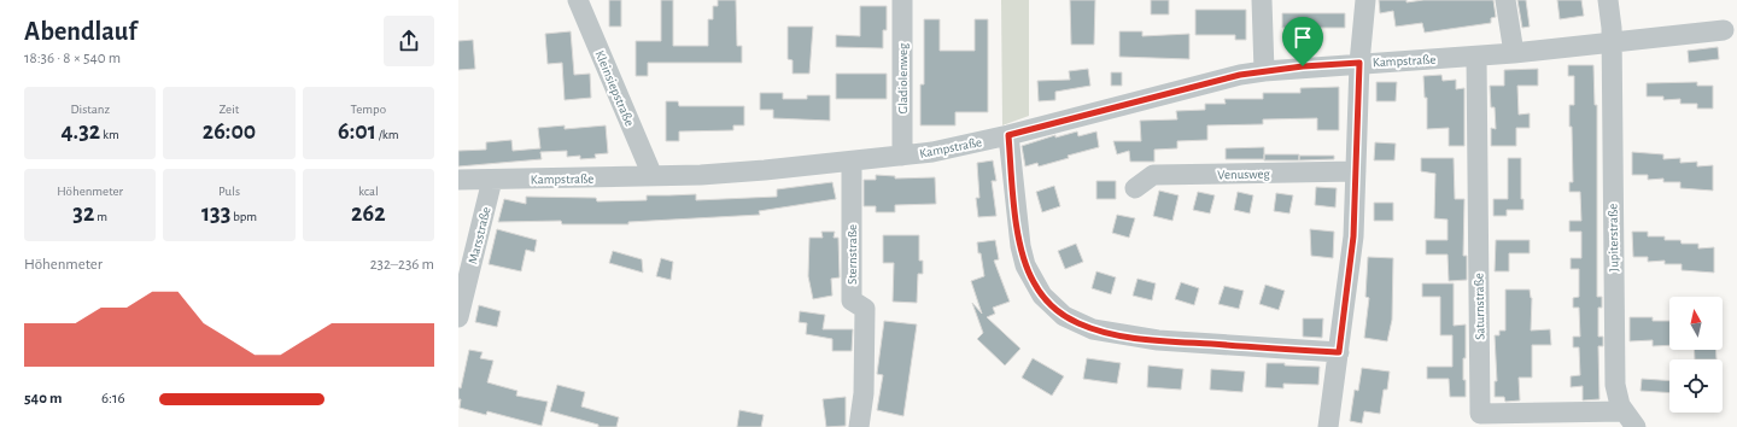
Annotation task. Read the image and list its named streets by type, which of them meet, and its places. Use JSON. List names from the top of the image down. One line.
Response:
{"streets":{"street":["Kampstraße","Gladiolenweg","Kleinsiepstraße","Venusweg","Marsstraße","Jupiterstraße","Sternstraße","Saturnstraße"]},"crossings":[["Kampstraße","Gladiolenweg"],["Kampstraße","Kleinsiepstraße"],["Kampstraße","Marsstraße"],["Kampstraße","Jupiterstraße"],["Kampstraße","Sternstraße"],["Kampstraße","Saturnstraße"],["Jupiterstraße","Saturnstraße"]],"north":"top","page":{"heading":["Abendlauf","18:36 · 8 × 540 m"],"stats":[["Distanz","4.32 km"],["Zeit","26:00"],["Tempo","6:01 /km"],["Höhenmeter","32 m"],["Puls","133 bpm"],["kcal","262"]],"chart":["Höhenmeter","232–236 m"],"list":[{"name":"540 m","note":"6:16"}]}}
